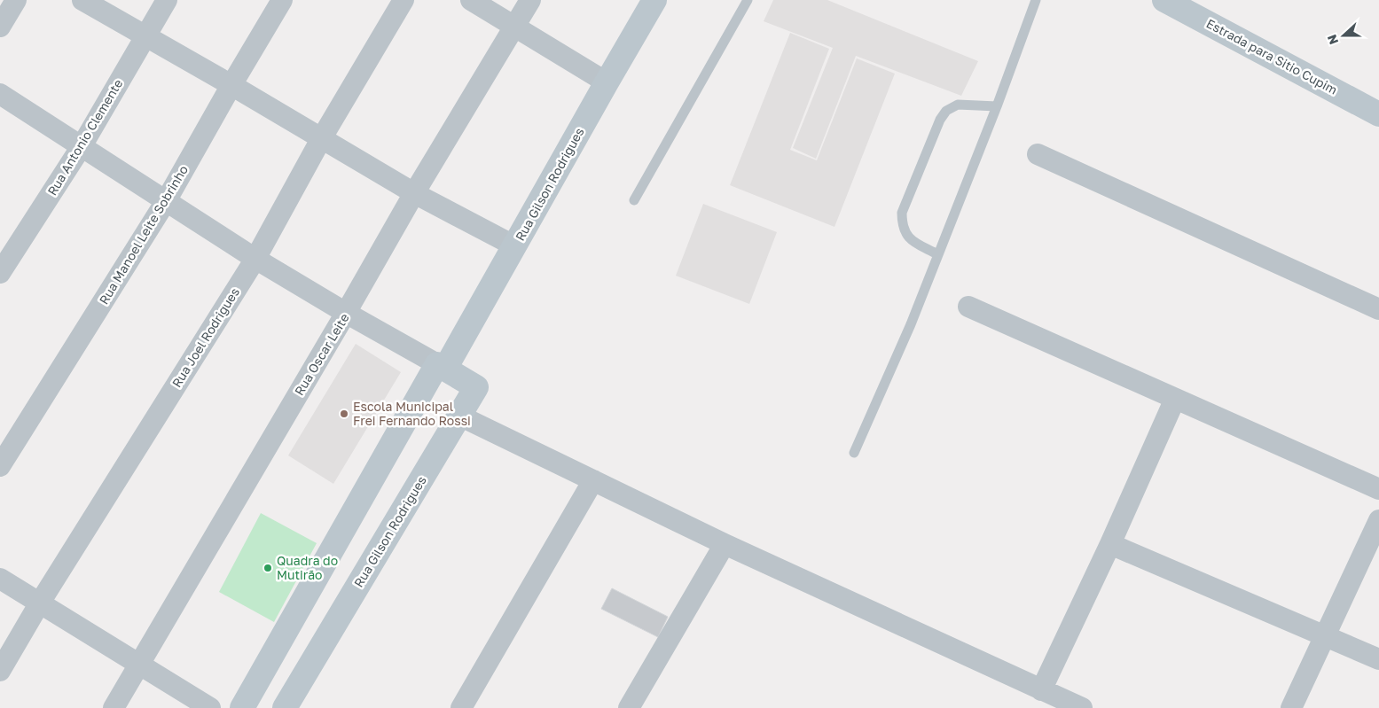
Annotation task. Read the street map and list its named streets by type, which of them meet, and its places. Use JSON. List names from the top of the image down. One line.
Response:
{"streets":{"street":["Estrada para Sitio Cupim","Rua Antonio Clemente","Rua Gilson Rodrigues","Rua Manoel Leite Sobrinho","Rua Joel Rodrigues","Rua Oscar Leite"]},"places":["Escola Municipal Frei Fernando Rossi","Quadra do Mutirão"],"north":"left"}
